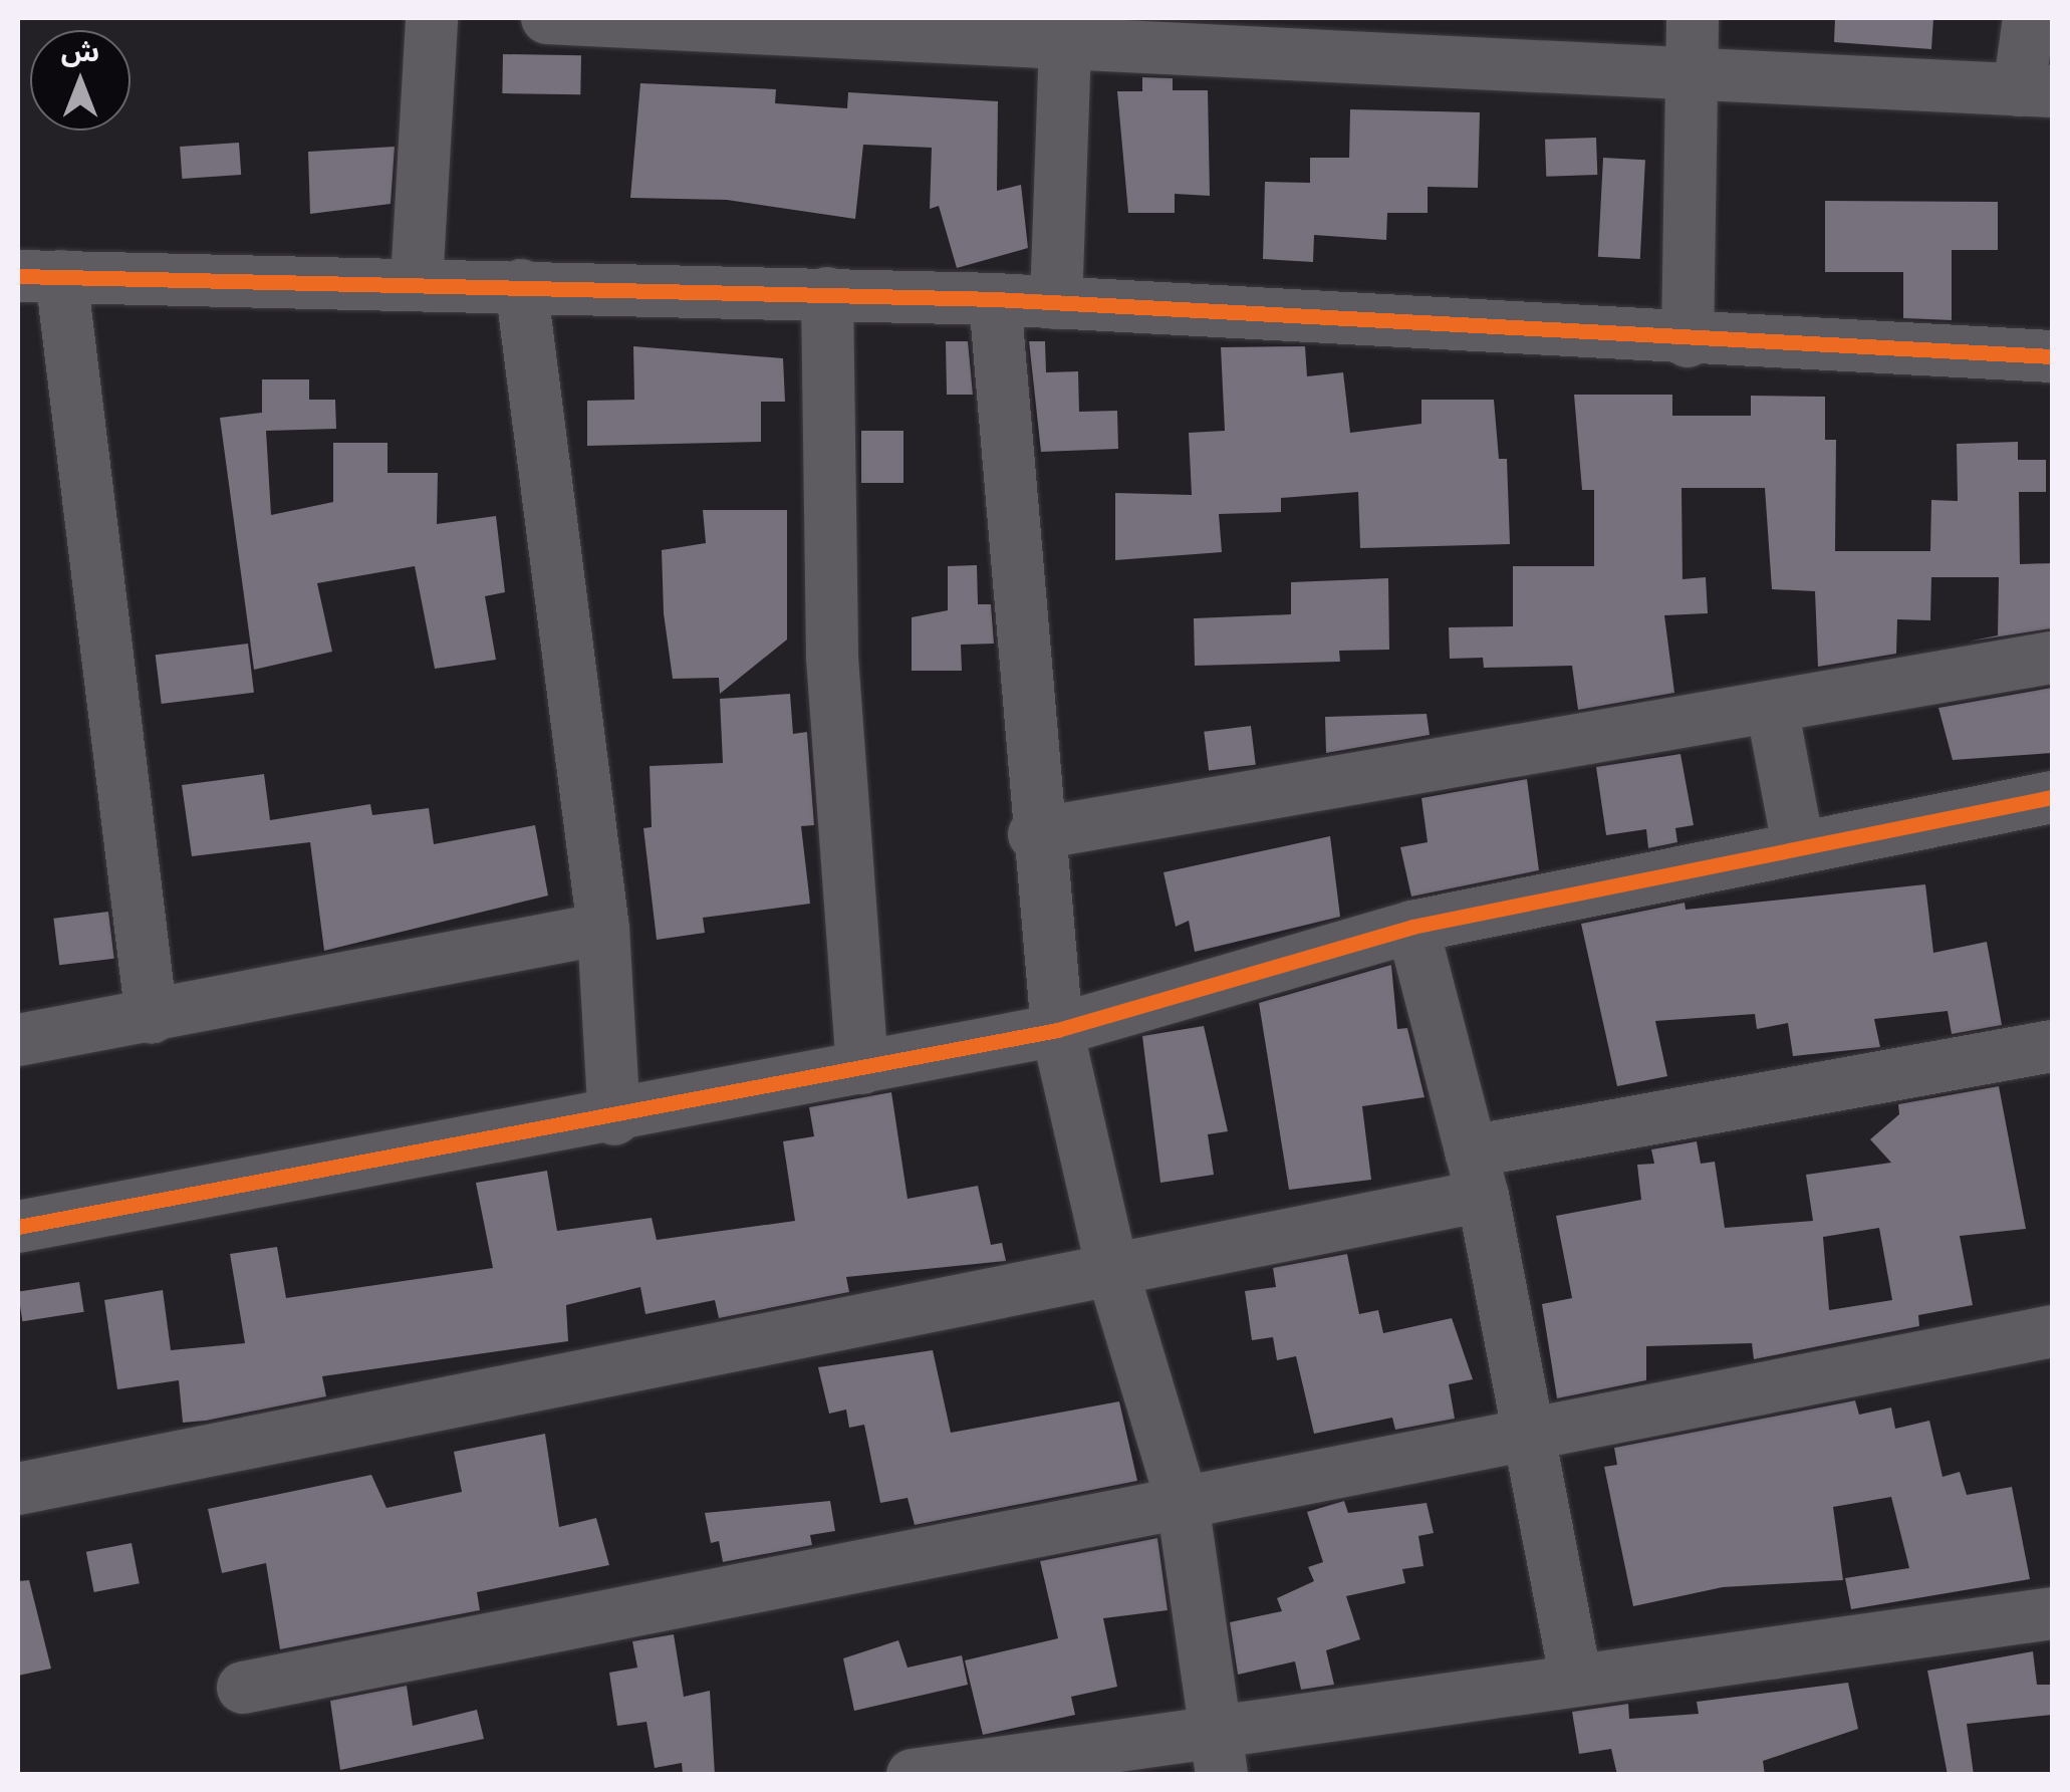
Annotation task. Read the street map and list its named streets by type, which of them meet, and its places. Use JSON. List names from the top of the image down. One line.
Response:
{"north":"top"}
